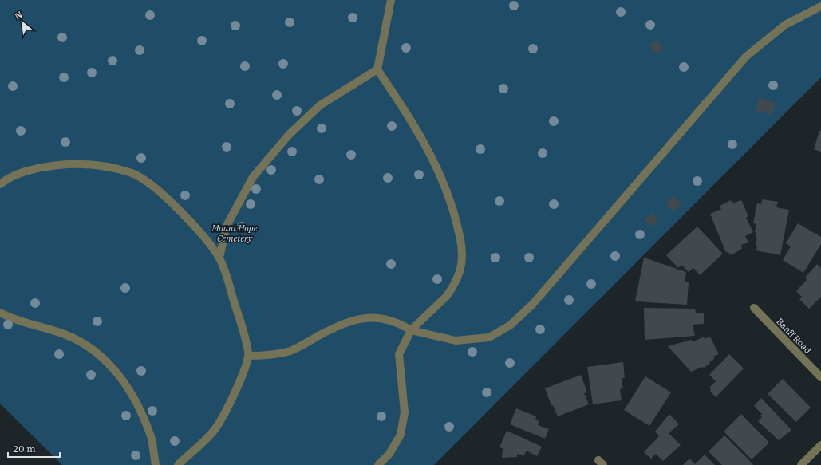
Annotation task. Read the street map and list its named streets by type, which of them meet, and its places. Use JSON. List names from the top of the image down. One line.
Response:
{"streets":{"street":["Banff Road"]},"parks":["Mount Hope Cemetery"],"scale_bar":"20 m","north":"top left"}
